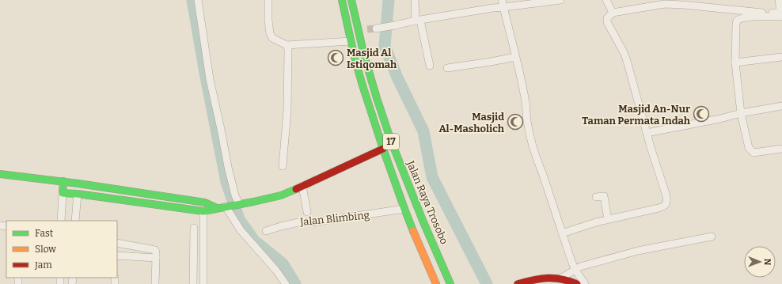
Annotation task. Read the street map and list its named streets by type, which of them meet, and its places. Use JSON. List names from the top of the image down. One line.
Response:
{"streets":{"main road":["17","Jalan Raya Trosobo"],"street":["Jalan Blimbing"]},"crossings":[["Jalan Raya Trosobo","Jalan Blimbing"]],"places":{"mosque":["Masjid Al Istiqomah","Masjid An-Nur Taman Permata Indah","Masjid Al-Masholich"]},"legend":["Fast","Slow","Jam"],"north":"right"}
